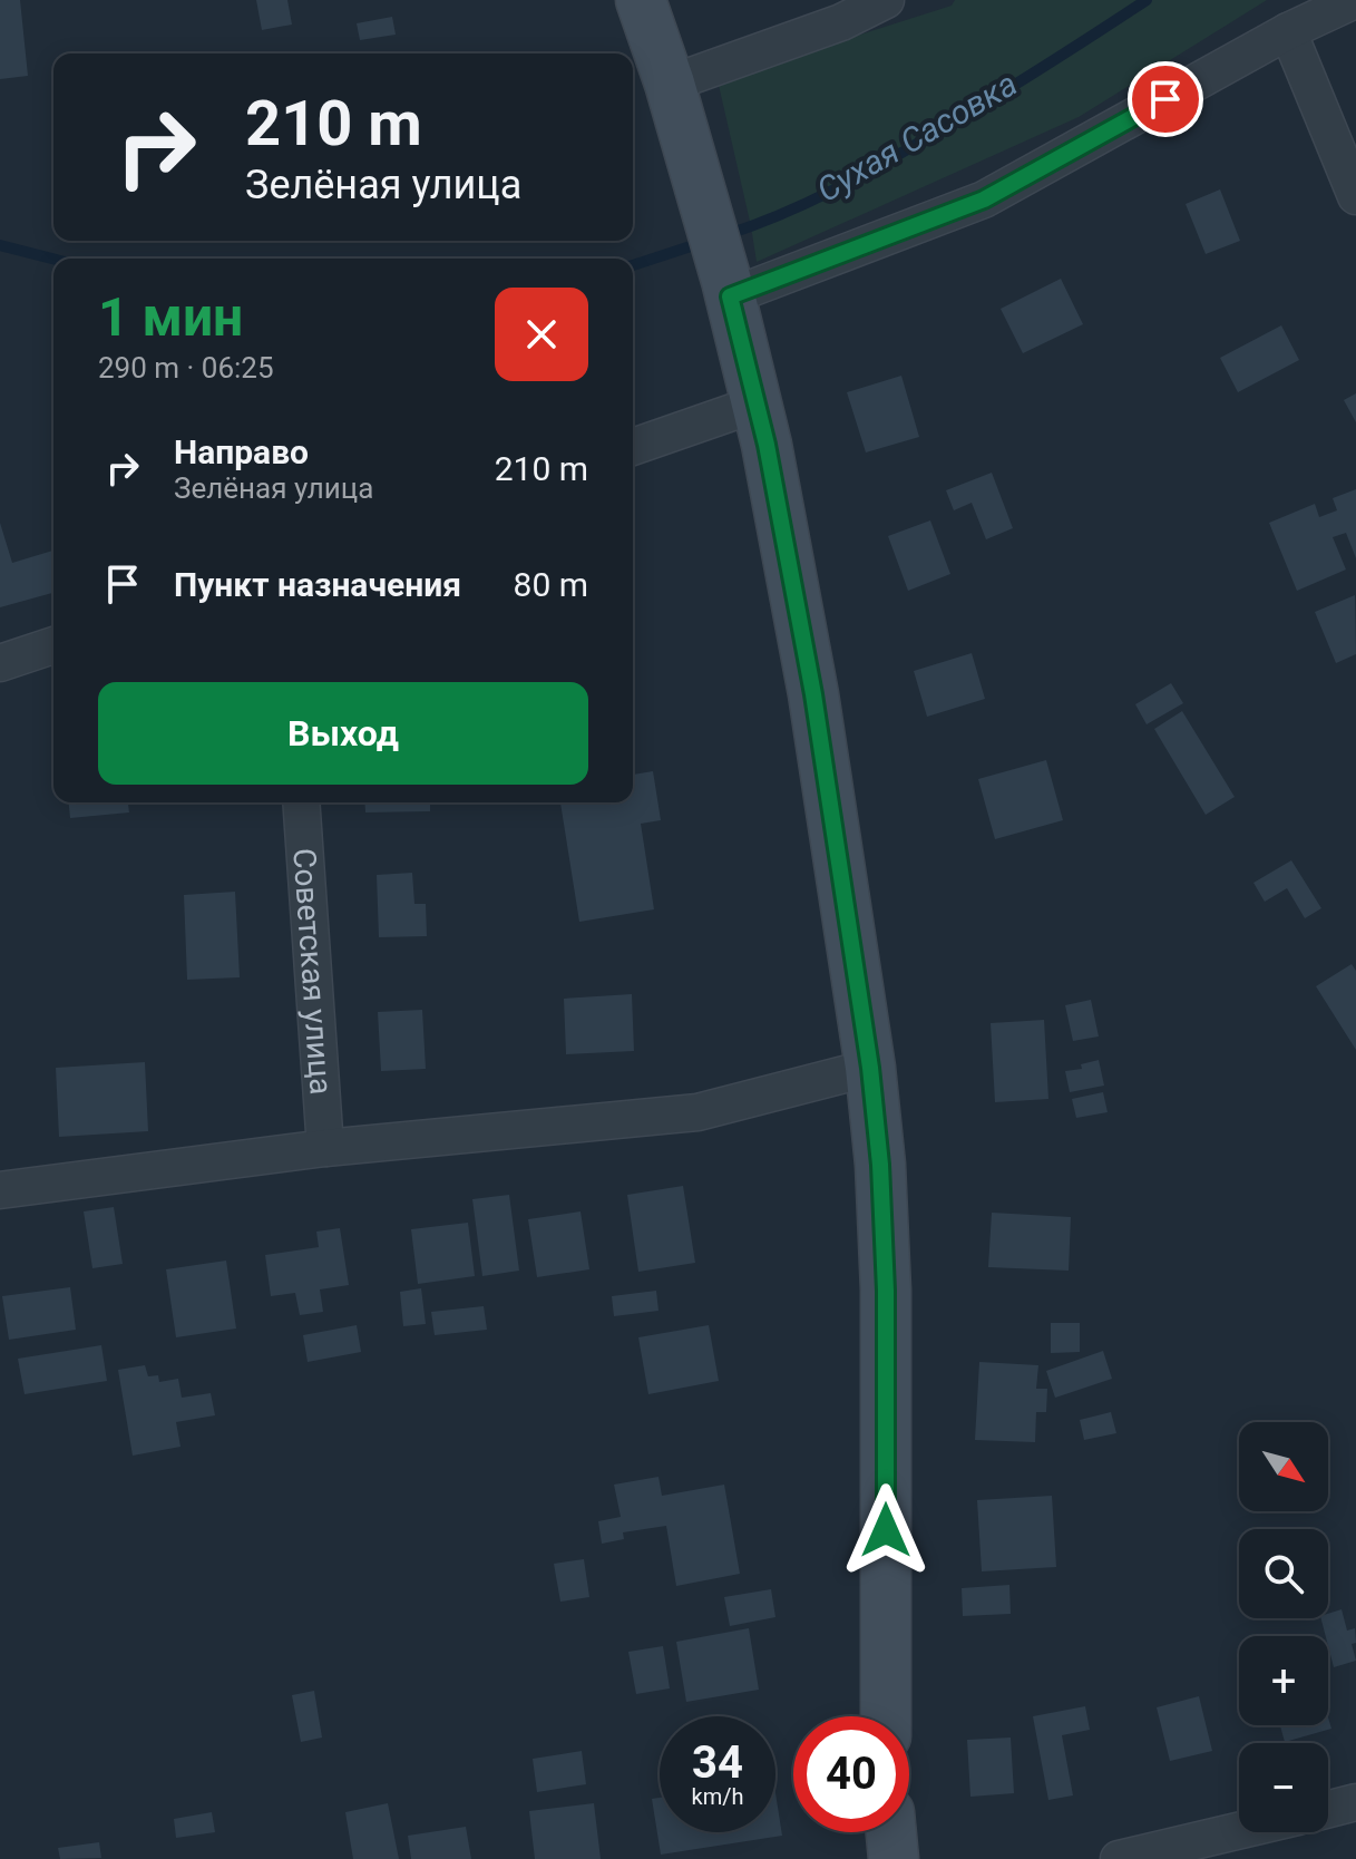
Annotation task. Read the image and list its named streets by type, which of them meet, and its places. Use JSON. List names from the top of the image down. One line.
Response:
{"streets":{"street":["Советская улица"]},"water":["Сухая Сасовка"],"north":"bottom right","page":{"turn":["210 m","Зелёная улица"],"heading":["1 мин","290 m · 06:25"],"list":[{"name":"Направо","note":"Зелёная улица","value":"210 m"},{"name":"Пункт назначения","value":"80 m"}],"buttons":"Выход","map_buttons":["+","−"],"speed":"34 km/h","limit":"40"}}
